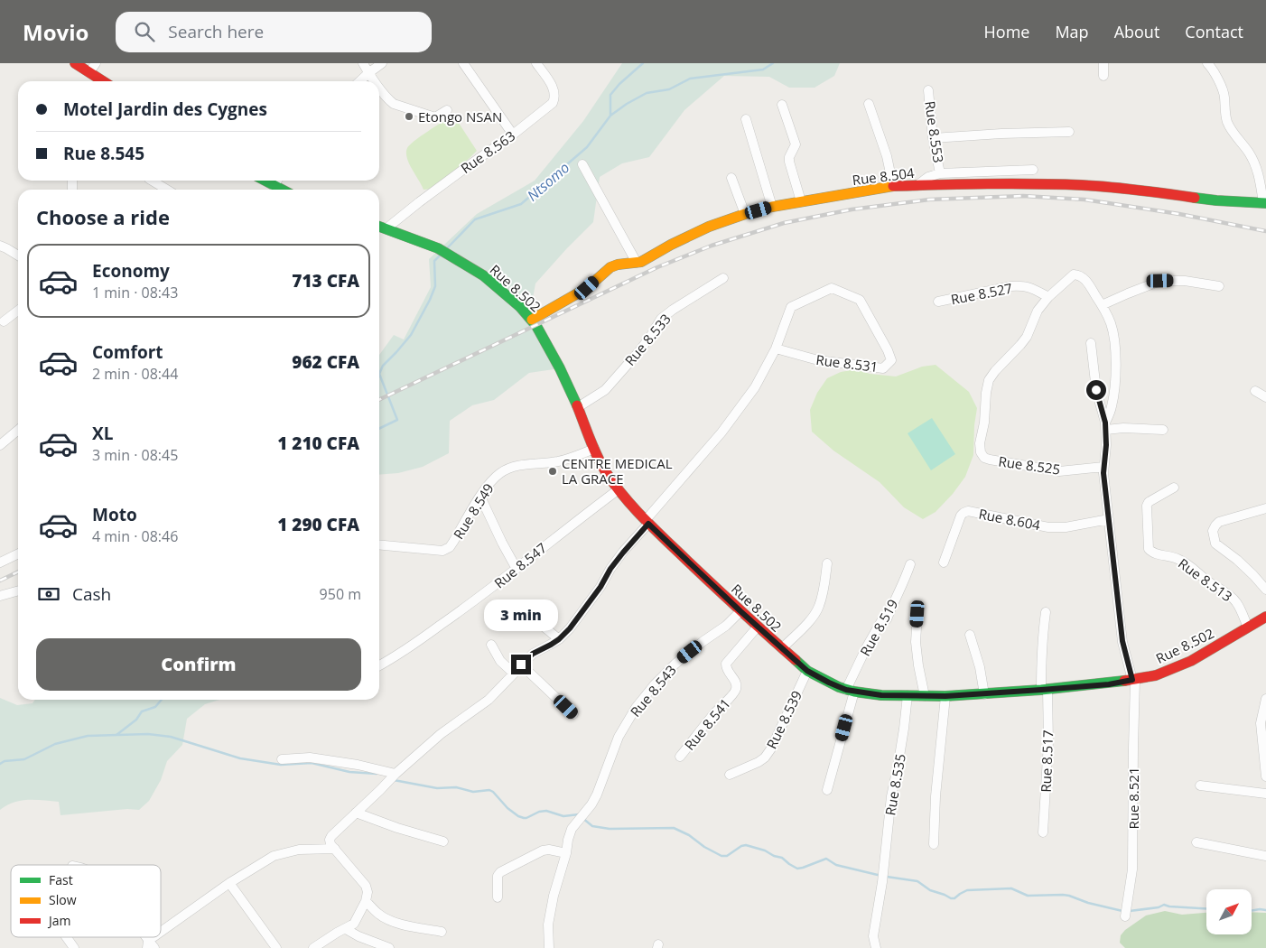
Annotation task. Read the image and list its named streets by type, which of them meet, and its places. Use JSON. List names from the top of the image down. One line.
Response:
{"streets":{"main road":["Rue 8.504","Rue 8.502"],"street":["Rue 8.553","Rue 8.563","Rue 8.527","Rue 8.533","Rue 8.531","Rue 8.525","Rue 8.549","Rue 8.604","Rue 8.547","Rue 8.513","Rue 8.519","Rue 8.543","Rue 8.539","Rue 8.541","Rue 8.517","Rue 8.535","Rue 8.521"]},"crossings":[["Rue 8.563","Rue 8.502"],["Rue 8.504","Rue 8.502"],["Rue 8.502","Rue 8.533"],["Rue 8.502","Rue 8.531"],["Rue 8.502","Rue 8.549"],["Rue 8.502","Rue 8.547"],["Rue 8.502","Rue 8.513"],["Rue 8.502","Rue 8.519"],["Rue 8.502","Rue 8.543"],["Rue 8.502","Rue 8.539"],["Rue 8.502","Rue 8.541"],["Rue 8.502","Rue 8.517"],["Rue 8.502","Rue 8.535"],["Rue 8.502","Rue 8.521"],["Rue 8.527","Rue 8.525"],["Rue 8.525","Rue 8.521"],["Rue 8.604","Rue 8.521"]],"water":["Ntsomo"],"places":["Etongo NSAN","CENTRE MEDICAL LA GRACE"],"legend":["Fast","Slow","Jam"],"north":"top right","page":{"header":"Movio","search":"Search here","nav":["Home","Map","About","Contact"],"banner":["Motel Jardin des Cygnes","Rue 8.545"],"heading":"Choose a ride","list":[{"name":"Economy","note":"1 min · 08:43","value":"713 CFA"},{"name":"Comfort","note":"2 min · 08:44","value":"962 CFA"},{"name":"XL","note":"3 min · 08:45","value":"1 210 CFA"},{"name":"Moto","note":"4 min · 08:46","value":"1 290 CFA"}],"pay":["Cash","950 m"],"bubble":"3 min","buttons":"Confirm"}}
